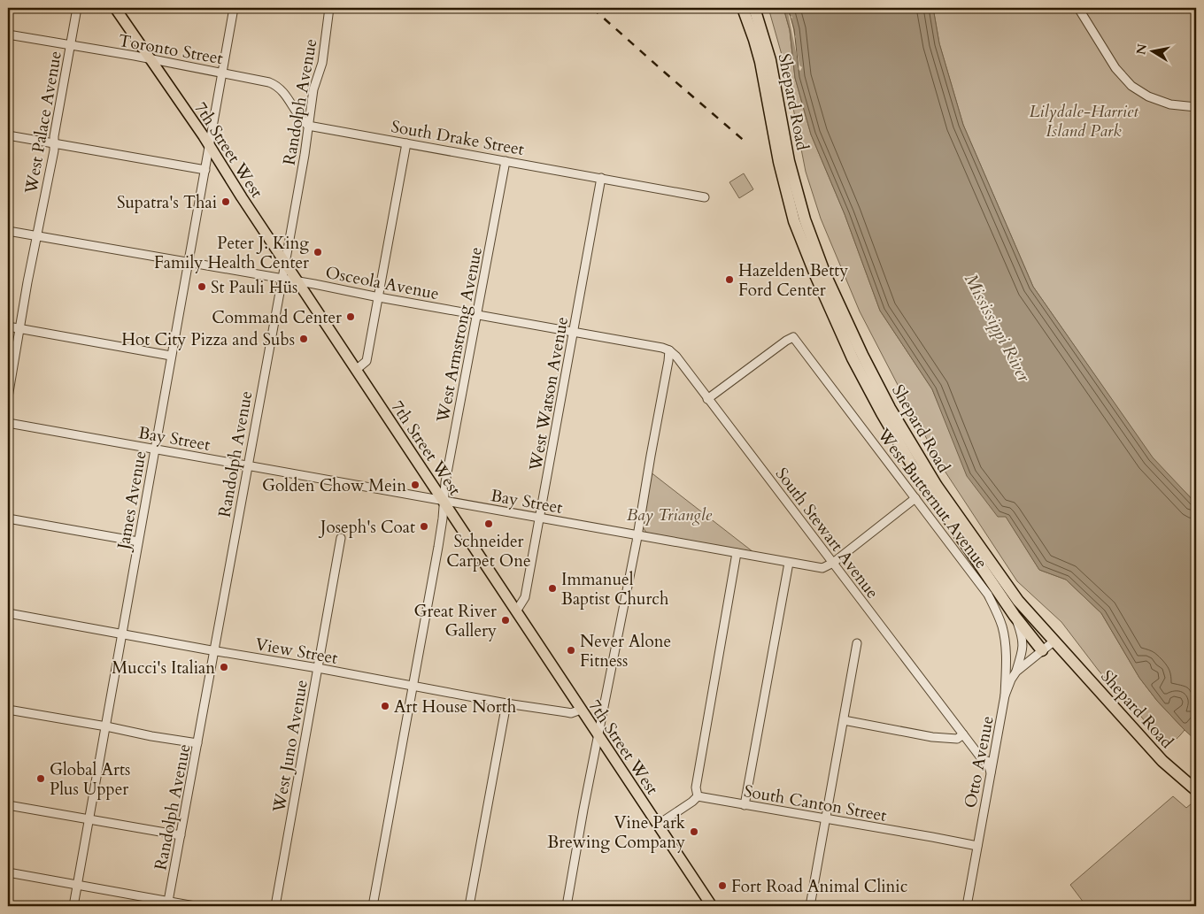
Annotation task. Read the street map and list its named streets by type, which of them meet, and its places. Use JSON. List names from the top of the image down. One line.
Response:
{"streets":{"highway":["Shepard Road"],"main road":["7th Street West"],"street":["Toronto Street","Randolph Avenue","West Palace Avenue","South Drake Street","Osceola Avenue","West Armstrong Avenue","West Watson Avenue","Bay Street","West Butternut Avenue","James Avenue","South Stewart Avenue","View Street","West Juno Avenue","Otto Avenue","South Canton Street"]},"crossings":[["Toronto Street","Randolph Avenue"],["Toronto Street","West Palace Avenue"],["Toronto Street","South Drake Street"],["Toronto Street","7th Street West"],["Toronto Street","James Avenue"],["Randolph Avenue","South Drake Street"],["Randolph Avenue","7th Street West"],["Randolph Avenue","Osceola Avenue"],["Randolph Avenue","Bay Street"],["Randolph Avenue","View Street"],["Shepard Road","Otto Avenue"],["South Drake Street","West Armstrong Avenue"],["South Drake Street","West Watson Avenue"],["7th Street West","Osceola Avenue"],["7th Street West","West Armstrong Avenue"],["7th Street West","West Watson Avenue"],["7th Street West","Bay Street"],["7th Street West","James Avenue"],["7th Street West","View Street"],["Osceola Avenue","West Armstrong Avenue"],["Osceola Avenue","West Watson Avenue"],["Osceola Avenue","South Stewart Avenue"],["West Armstrong Avenue","Bay Street"],["West Armstrong Avenue","View Street"],["West Watson Avenue","Bay Street"],["Bay Street","West Butternut Avenue"],["Bay Street","James Avenue"],["Bay Street","South Stewart Avenue"],["West Butternut Avenue","South Stewart Avenue"],["West Butternut Avenue","Otto Avenue"],["James Avenue","View Street"],["South Stewart Avenue","Otto Avenue"],["View Street","West Juno Avenue"],["Otto Avenue","South Canton Street"]],"water":["Mississippi River"],"parks":["Lilydale-Harriet Island Park","Bay Triangle"],"places":["Supatra's Thai","Peter J. King Family Health Center","Hazelden Betty Ford Center","St Pauli Hüs","Command Center","Hot City Pizza and Subs","Golden Chow Mein","Schneider Carpet One","Joseph's Coat","Immanuel Baptist Church","Great River Gallery","Never Alone Fitness","Mucci's Italian","Art House North","Global Arts Plus Upper","Vine Park Brewing Company","Fort Road Animal Clinic"],"north":"left"}
